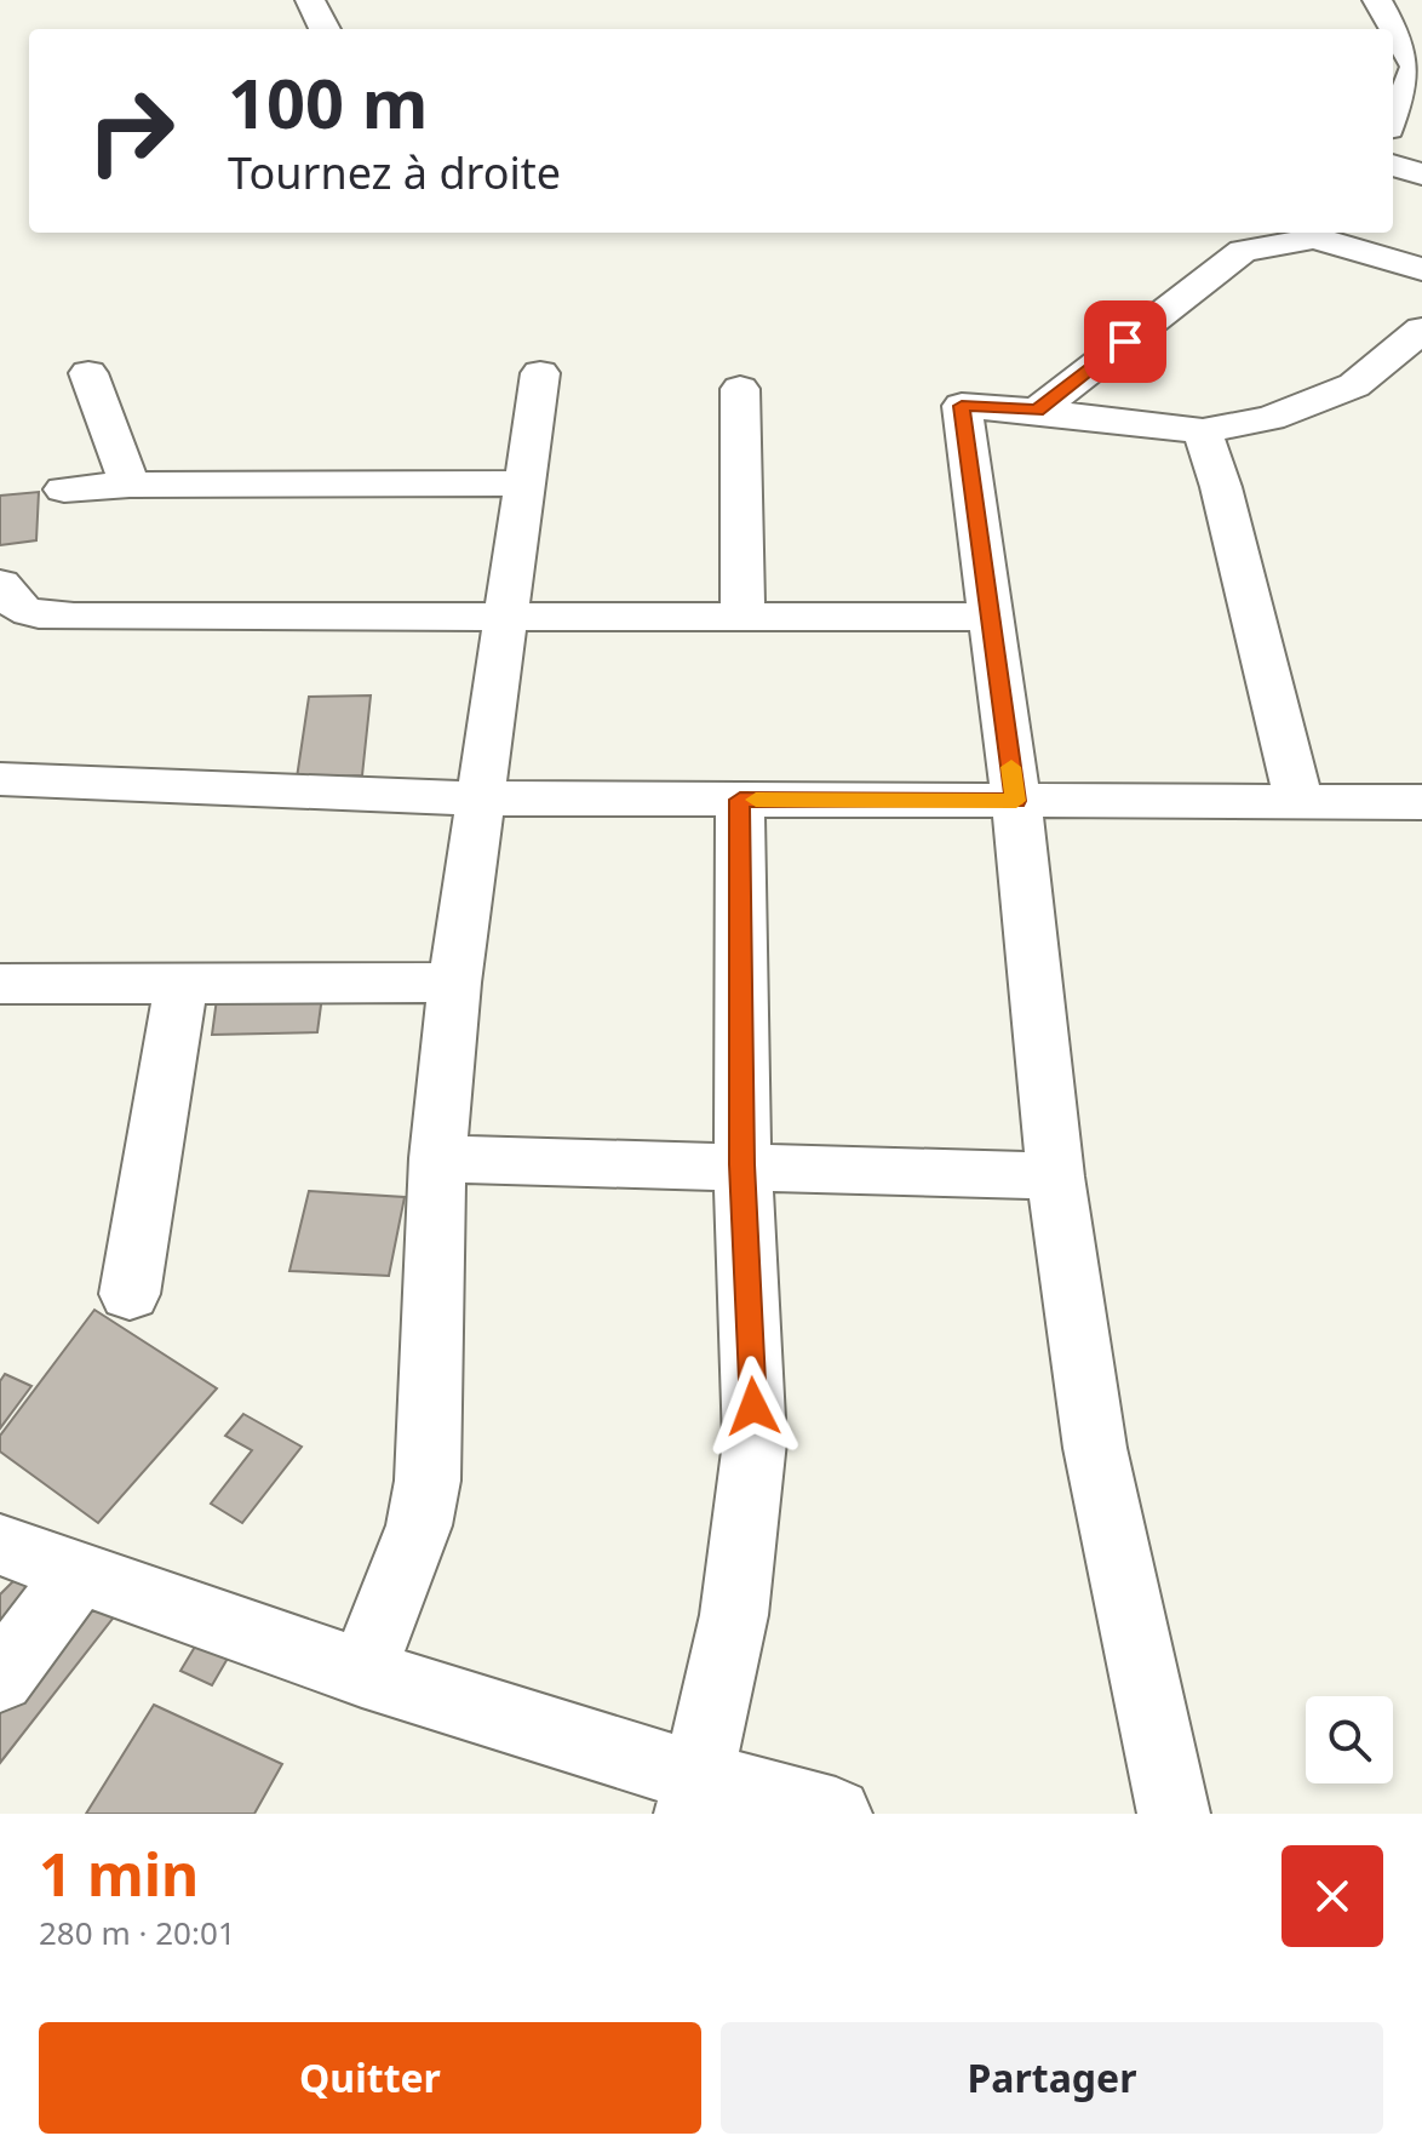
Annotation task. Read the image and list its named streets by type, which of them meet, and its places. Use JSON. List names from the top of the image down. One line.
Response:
{"page":{"turn":["100 m","Tournez à droite"],"heading":["1 min","280 m · 20:01"],"buttons":["Quitter","Partager"]}}
